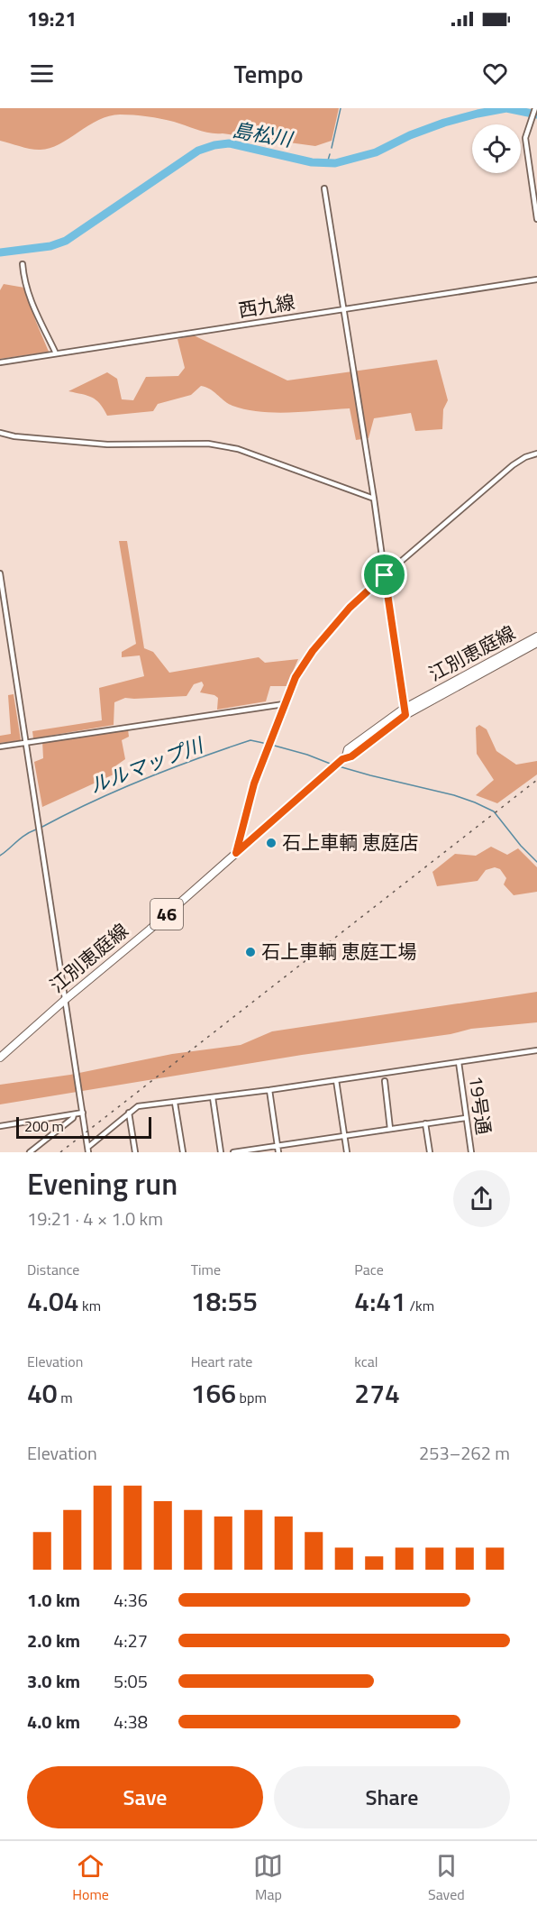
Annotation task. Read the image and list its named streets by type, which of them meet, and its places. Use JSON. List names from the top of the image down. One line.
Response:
{"streets":{"main road":["江別恵庭線","46"],"street":["西九線","19号通"]},"water":["島松川","ルルマップ川"],"places":["石上車輌 恵庭店","石上車輌 恵庭工場"],"scale_bar":"200 m","page":{"status":"19:21","header":"Tempo","scale":"200 m","heading":["Evening run","19:21 · 4 × 1.0 km"],"stats":[["Distance","4.04 km"],["Time","18:55"],["Pace","4:41 /km"],["Elevation","40 m"],["Heart rate","166 bpm"],["kcal","274"]],"chart":["Elevation","253–262 m"],"list":[{"name":"1.0 km","note":"4:36"},{"name":"2.0 km","note":"4:27"},{"name":"3.0 km","note":"5:05"},{"name":"4.0 km","note":"4:38"}],"buttons":["Save","Share"],"tabs":["Home","Map","Saved"]}}
